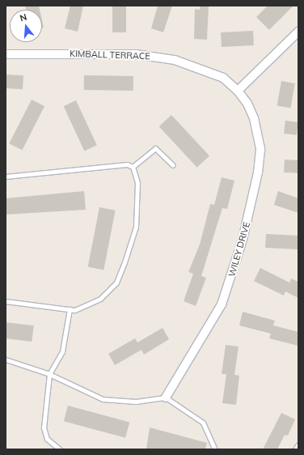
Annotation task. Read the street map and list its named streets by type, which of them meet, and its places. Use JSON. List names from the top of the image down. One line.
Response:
{"streets":{"street":["KIMBALL TERRACE","WILEY DRIVE"]},"crossings":[["KIMBALL TERRACE","WILEY DRIVE"]],"north":"top"}
